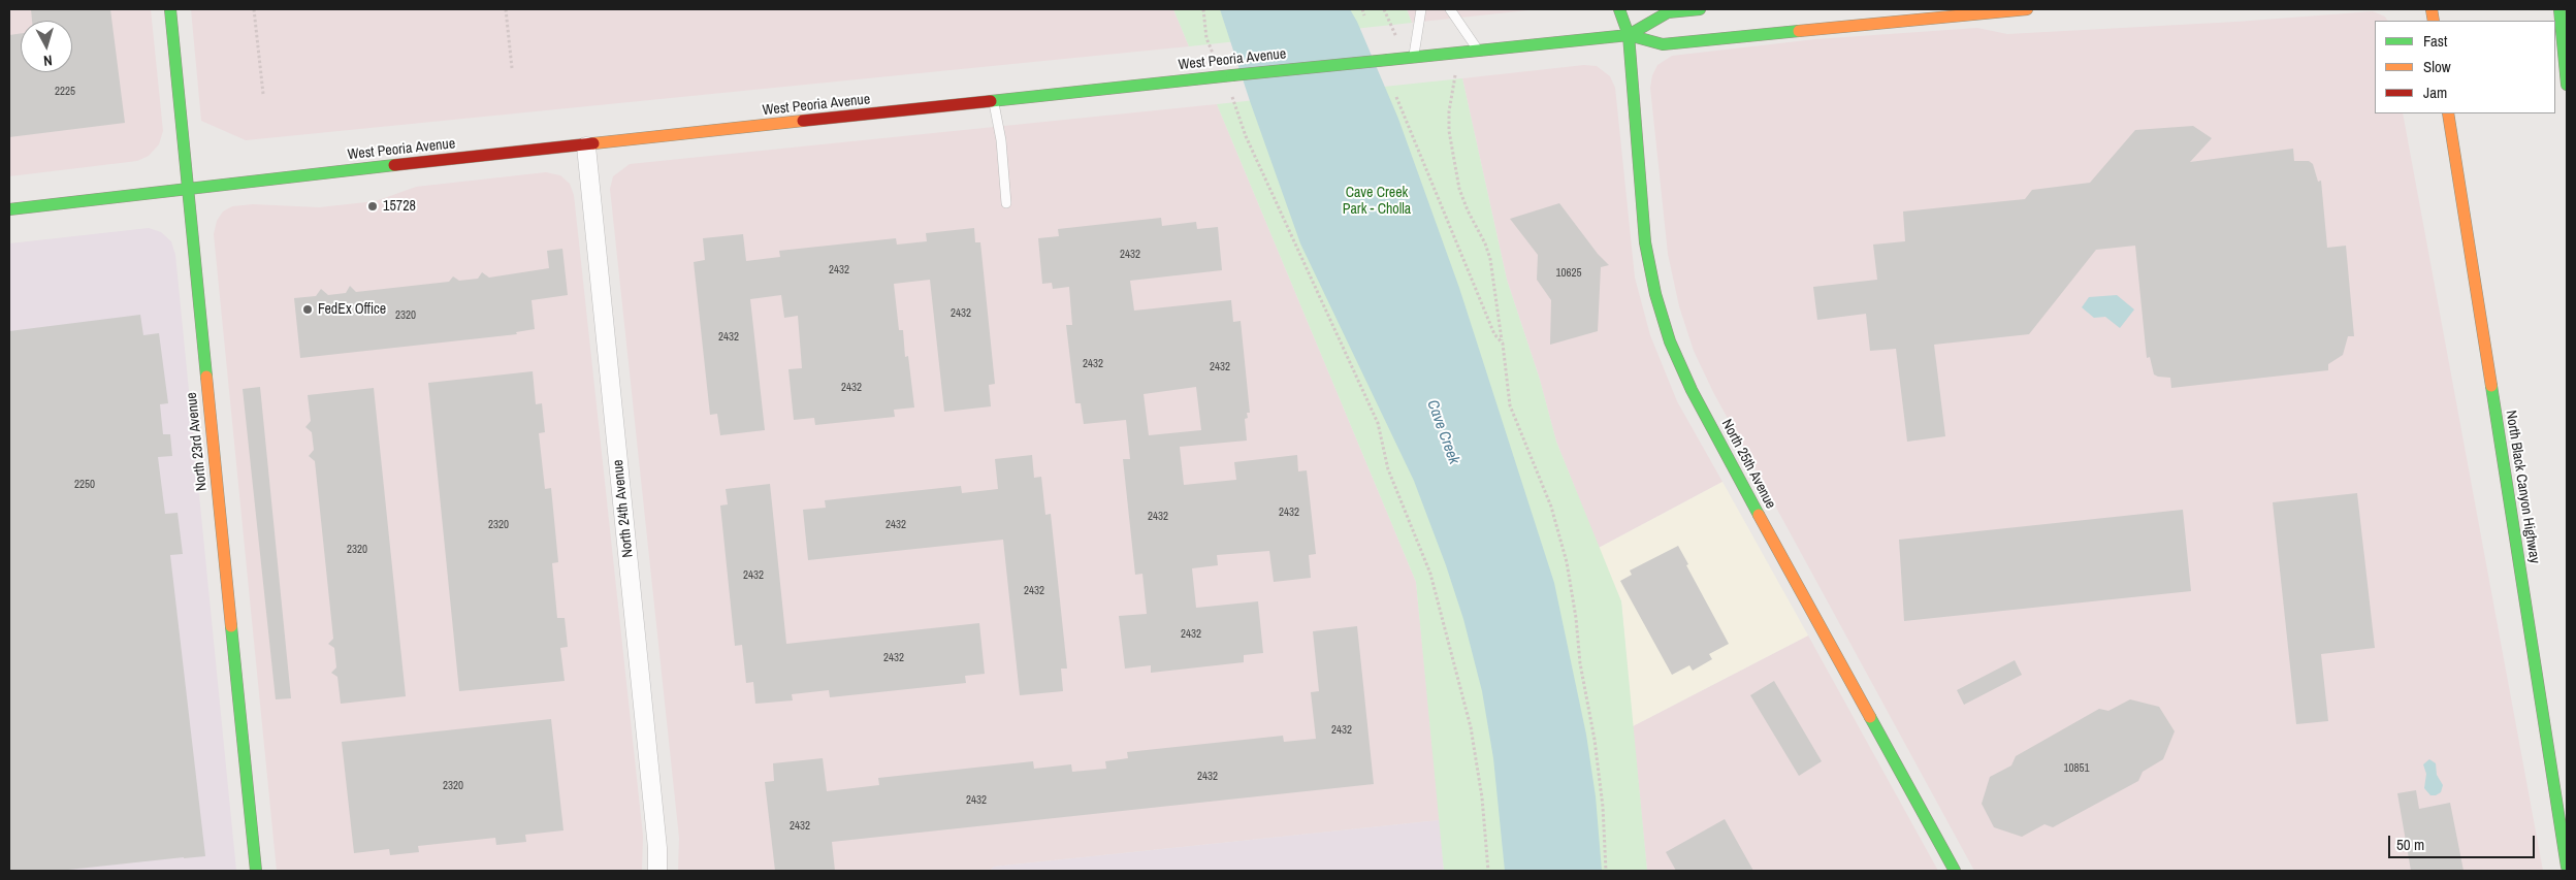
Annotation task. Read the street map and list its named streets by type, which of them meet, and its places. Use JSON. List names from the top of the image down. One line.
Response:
{"streets":{"main road":["West Peoria Avenue","North 23rd Avenue","North 25th Avenue","North Black Canyon Highway"],"street":["North 24th Avenue"]},"crossings":[["West Peoria Avenue","North 23rd Avenue"],["West Peoria Avenue","North 25th Avenue"],["West Peoria Avenue","North 24th Avenue"]],"water":["Cave Creek"],"parks":["Cave Creek Park - Cholla"],"places":["15728","FedEx Office"],"house_numbers":["2225","2432","2432","10625","2432","2320","2432","2432","2432","2432","2250","2432","2432","2320","2432","2320","2432","2432","2432","2432","2432","10851","2432","2320","2432","2432"],"legend":["Fast","Slow","Jam"],"scale_bar":"50 m","north":"bottom"}
